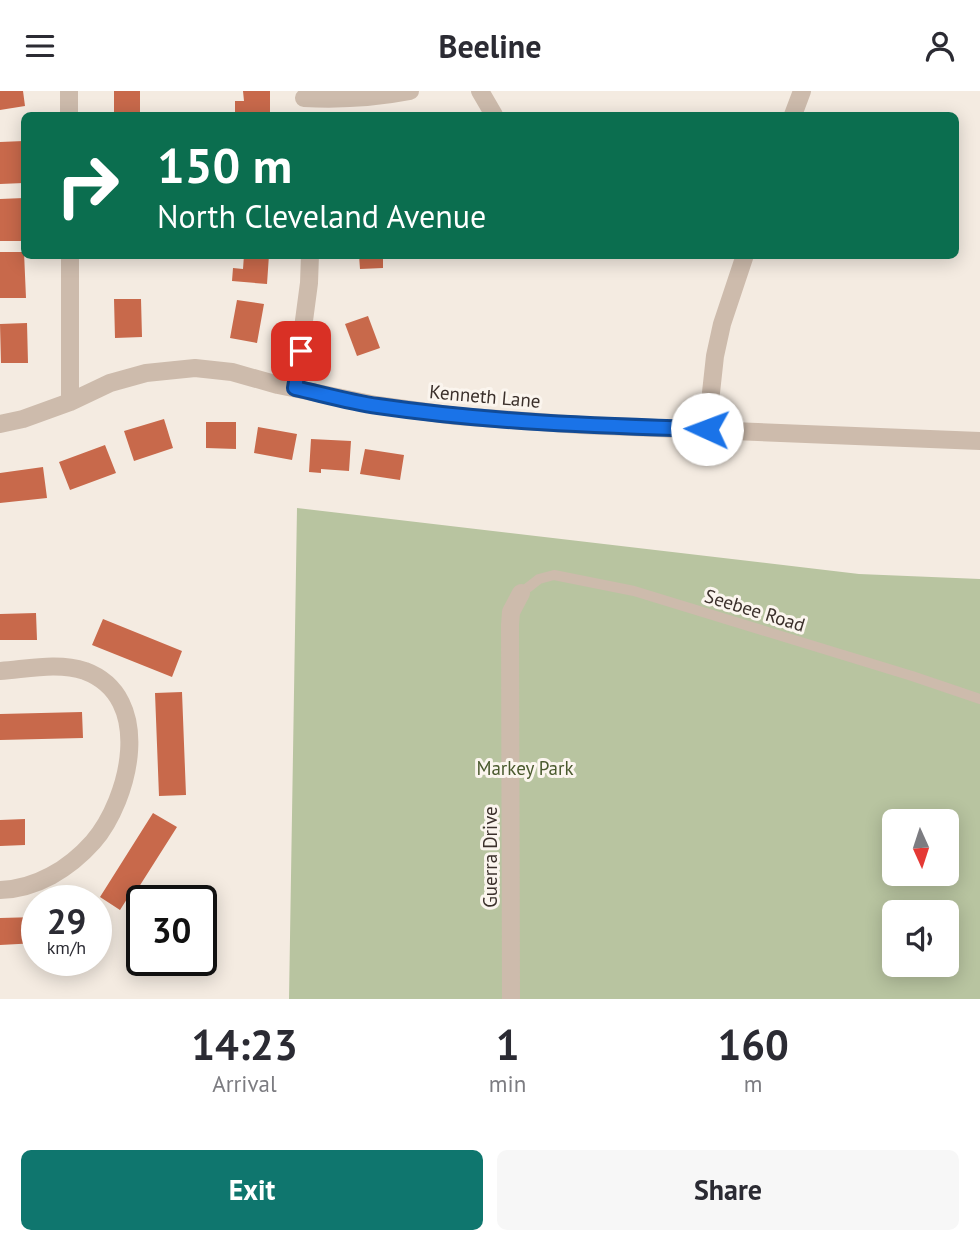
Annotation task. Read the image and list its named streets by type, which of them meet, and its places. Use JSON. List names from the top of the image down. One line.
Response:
{"streets":{"street":["Kenneth Lane","Guerra Drive"],"lane":["Seebee Road"]},"crossings":[["Seebee Road","Guerra Drive"]],"parks":["Markey Park"],"north":"bottom","page":{"header":"Beeline","turn":["150 m","North Cleveland Avenue"],"speed":"29 km/h","limit":"30","eta":["14:23","Arrival","1","min","160","m"],"buttons":["Exit","Share"]}}
